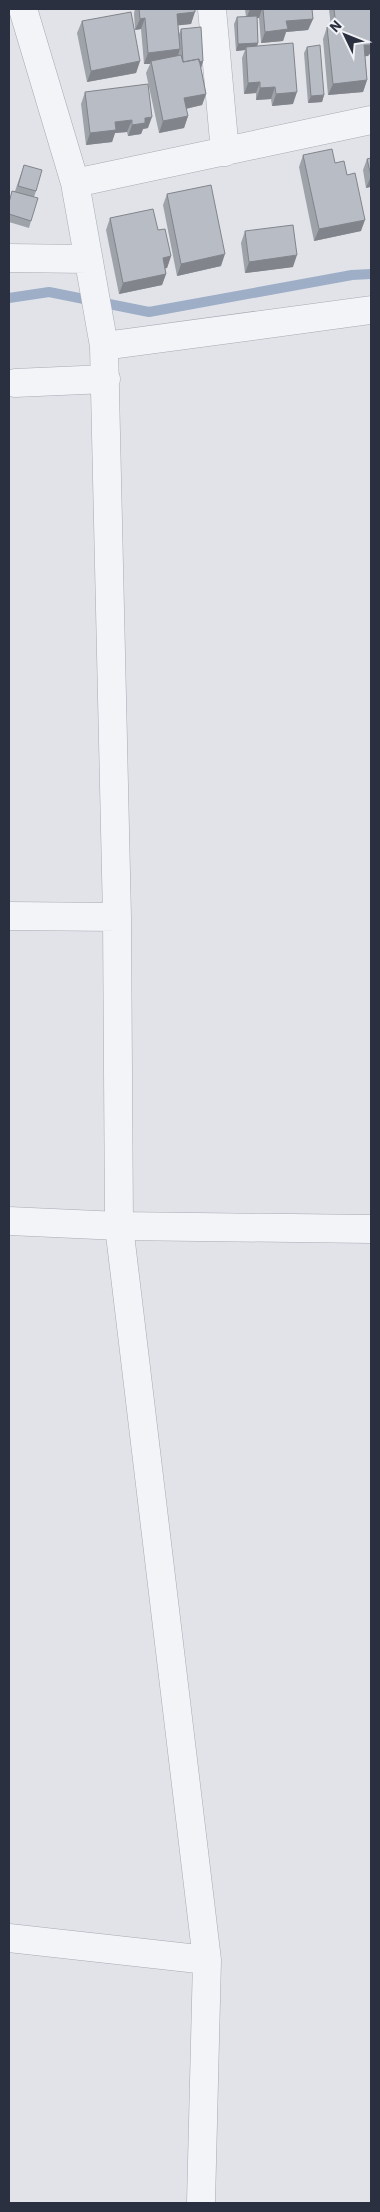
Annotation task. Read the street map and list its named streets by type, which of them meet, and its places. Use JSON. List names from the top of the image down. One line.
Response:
{"north":"top left"}
